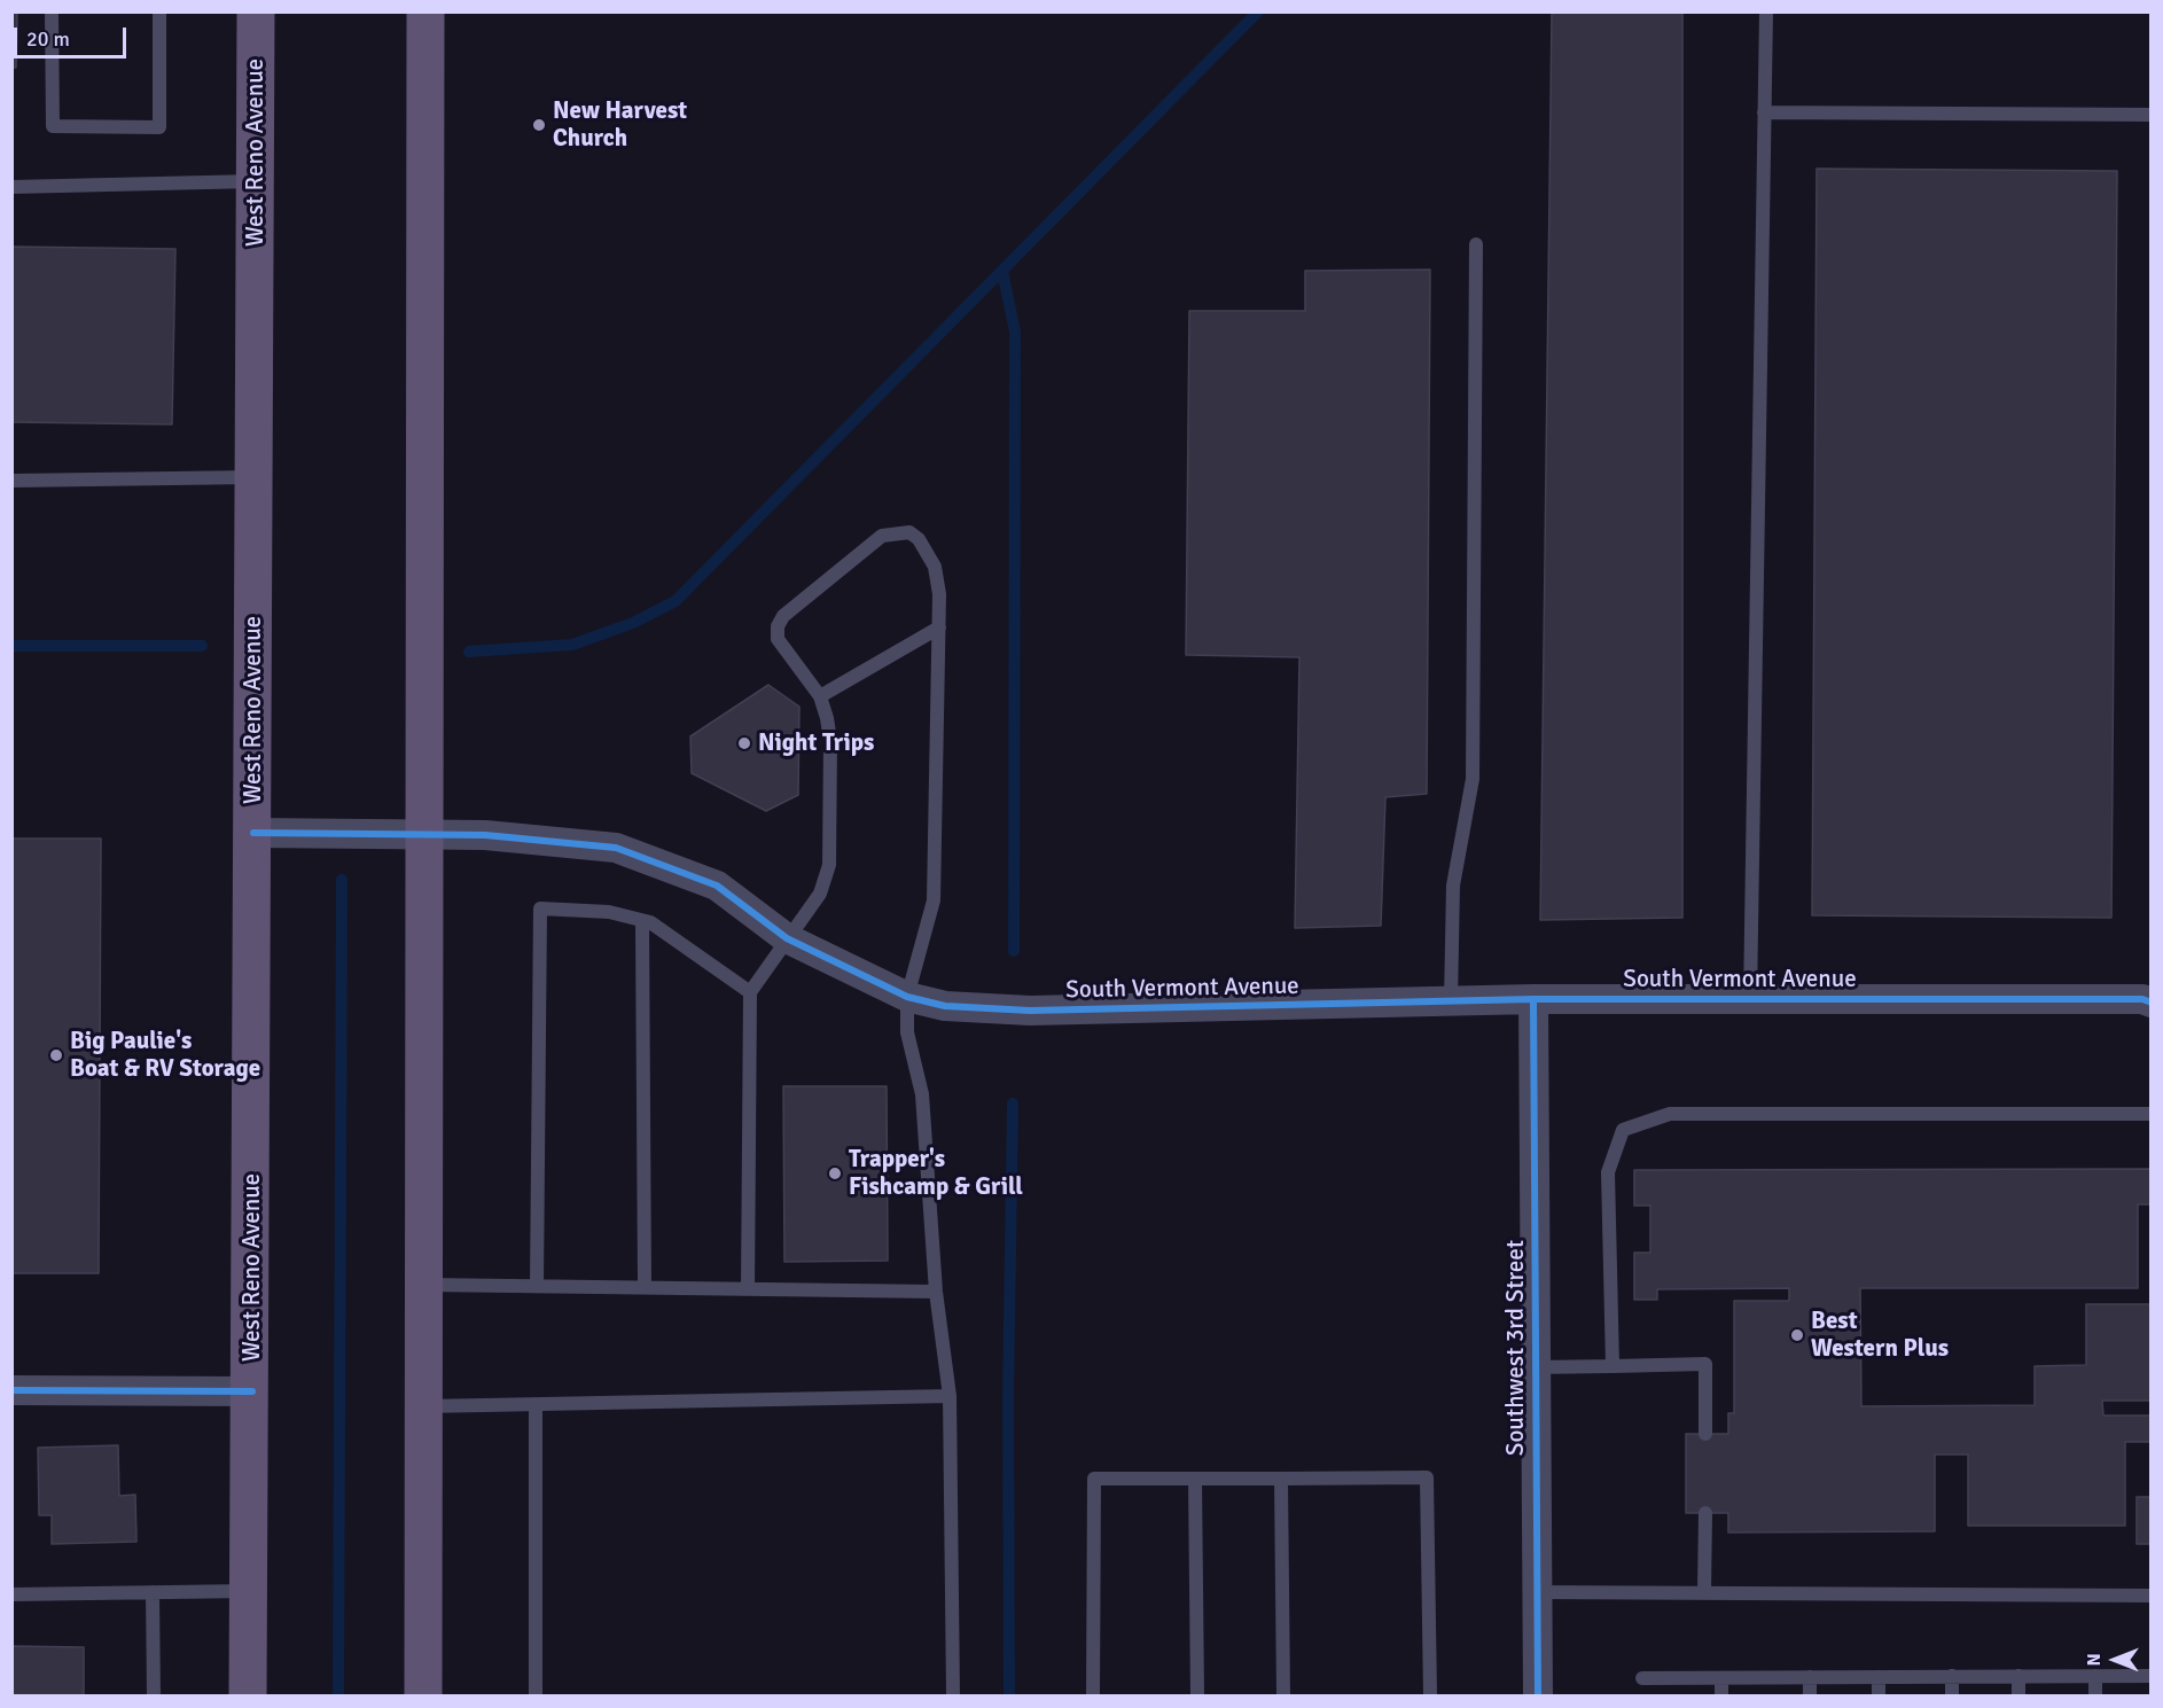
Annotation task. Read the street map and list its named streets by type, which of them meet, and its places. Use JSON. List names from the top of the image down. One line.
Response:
{"streets":{"main road":["West Reno Avenue"],"street":["South Vermont Avenue","Southwest 3rd Street"]},"crossings":[["West Reno Avenue","South Vermont Avenue"],["South Vermont Avenue","Southwest 3rd Street"]],"places":["New Harvest Church","Night Trips","Big Paulie's Boat & RV Storage","Trapper's Fishcamp & Grill","Best Western Plus"],"scale_bar":"20 m","north":"left"}
